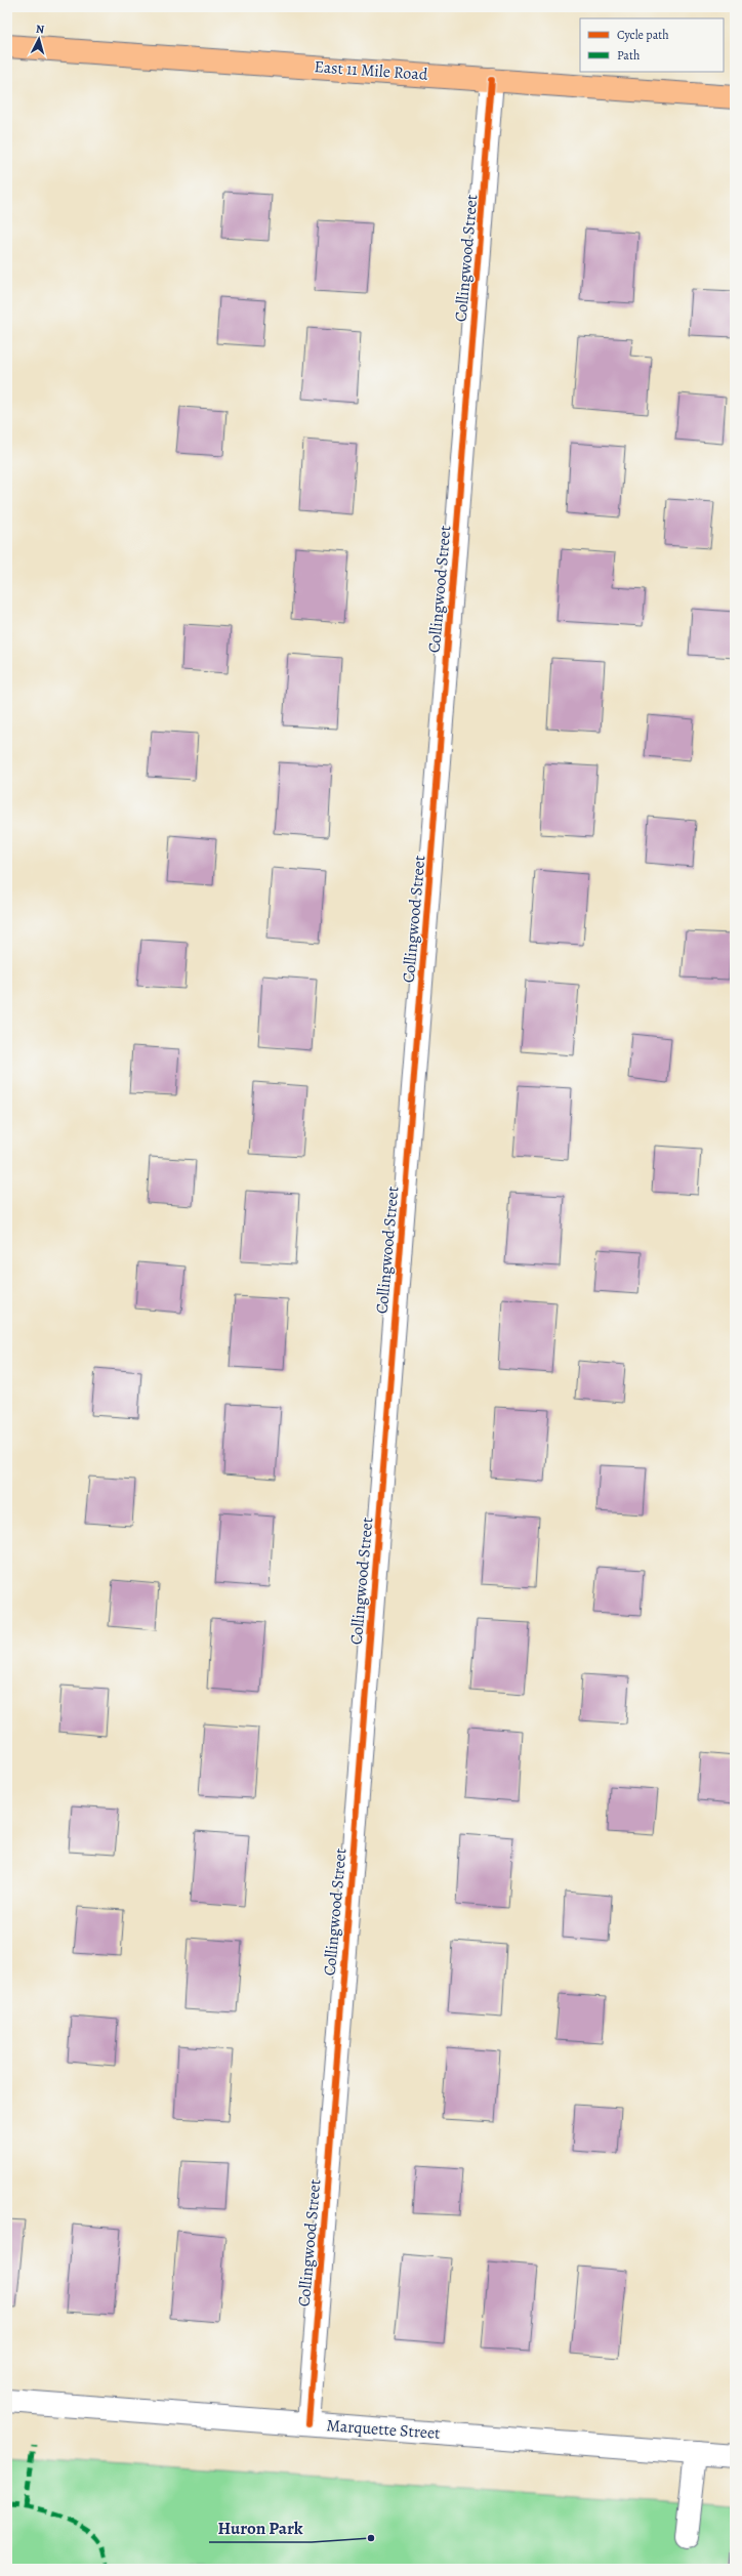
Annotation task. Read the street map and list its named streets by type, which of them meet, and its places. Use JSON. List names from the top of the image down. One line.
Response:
{"streets":{"main road":["East 11 Mile Road"],"street":["Collingwood Street","Marquette Street"]},"crossings":[["East 11 Mile Road","Collingwood Street"],["Collingwood Street","Marquette Street"]],"places":["Huron Park"],"legend":["Cycle path","Path"],"north":"top"}
